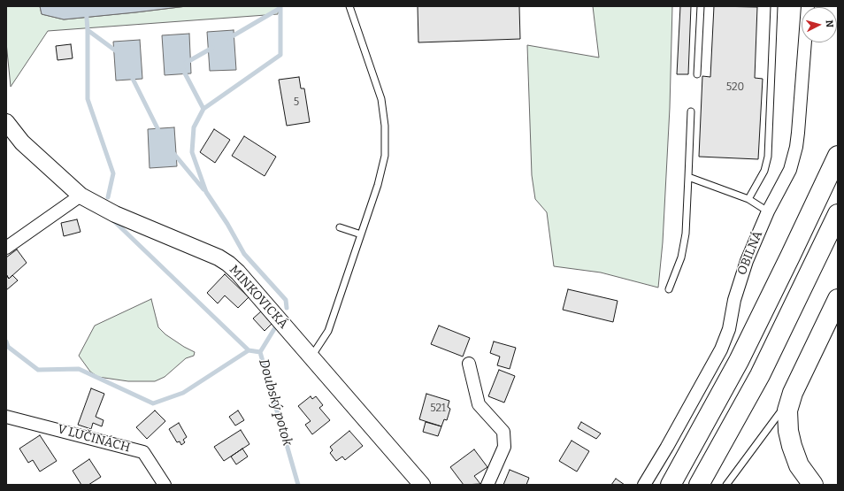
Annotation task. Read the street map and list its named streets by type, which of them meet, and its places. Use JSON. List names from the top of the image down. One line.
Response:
{"streets":{"street":["OBILNÁ","MINKOVICKÁ","V LUČINÁCH"]},"water":["Doubský potok"],"house_numbers":["520","5","521"],"north":"right"}
